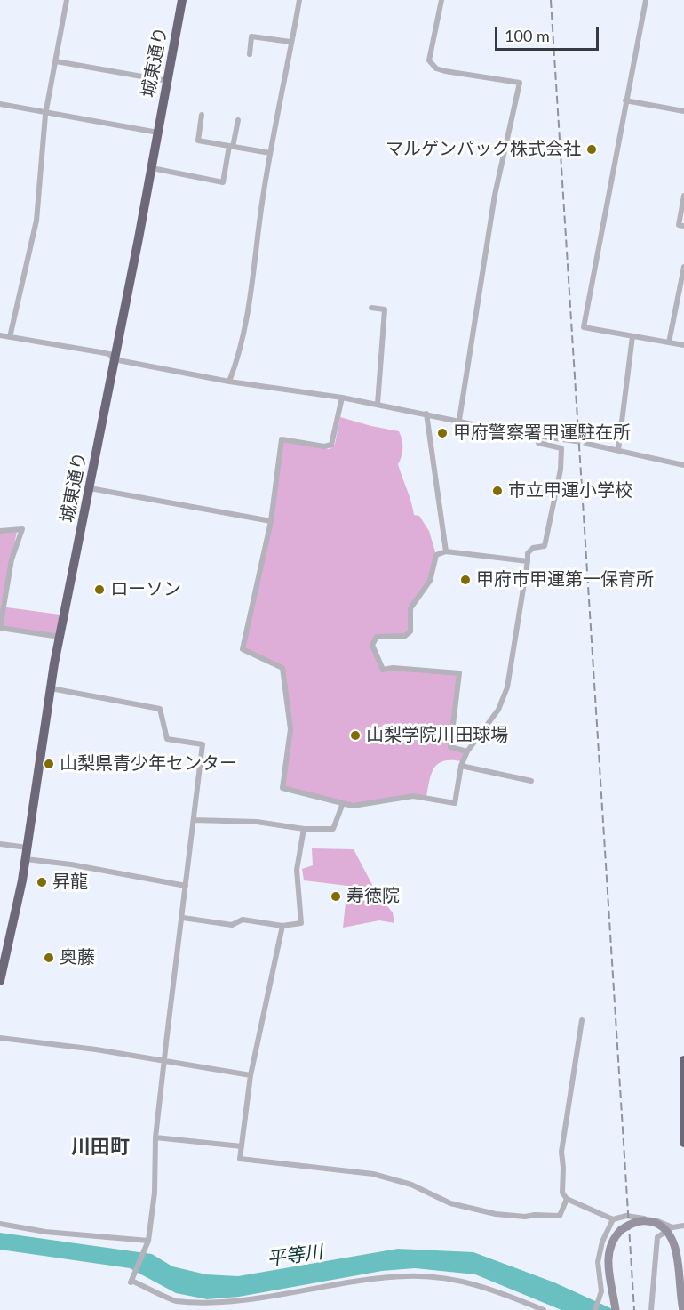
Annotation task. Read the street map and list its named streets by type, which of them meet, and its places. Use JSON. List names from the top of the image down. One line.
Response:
{"streets":{"highway":["城東通り"]},"districts":["川田町"],"water":["平等川"],"places":["マルゲンパック株式会社","甲府警察署甲運駐在所","市立甲運小学校","甲府市甲運第一保育所","ローソン","山梨学院川田球場","山梨県青少年センター","昇龍","寿徳院","奥藤"],"scale_bar":"100 m"}
